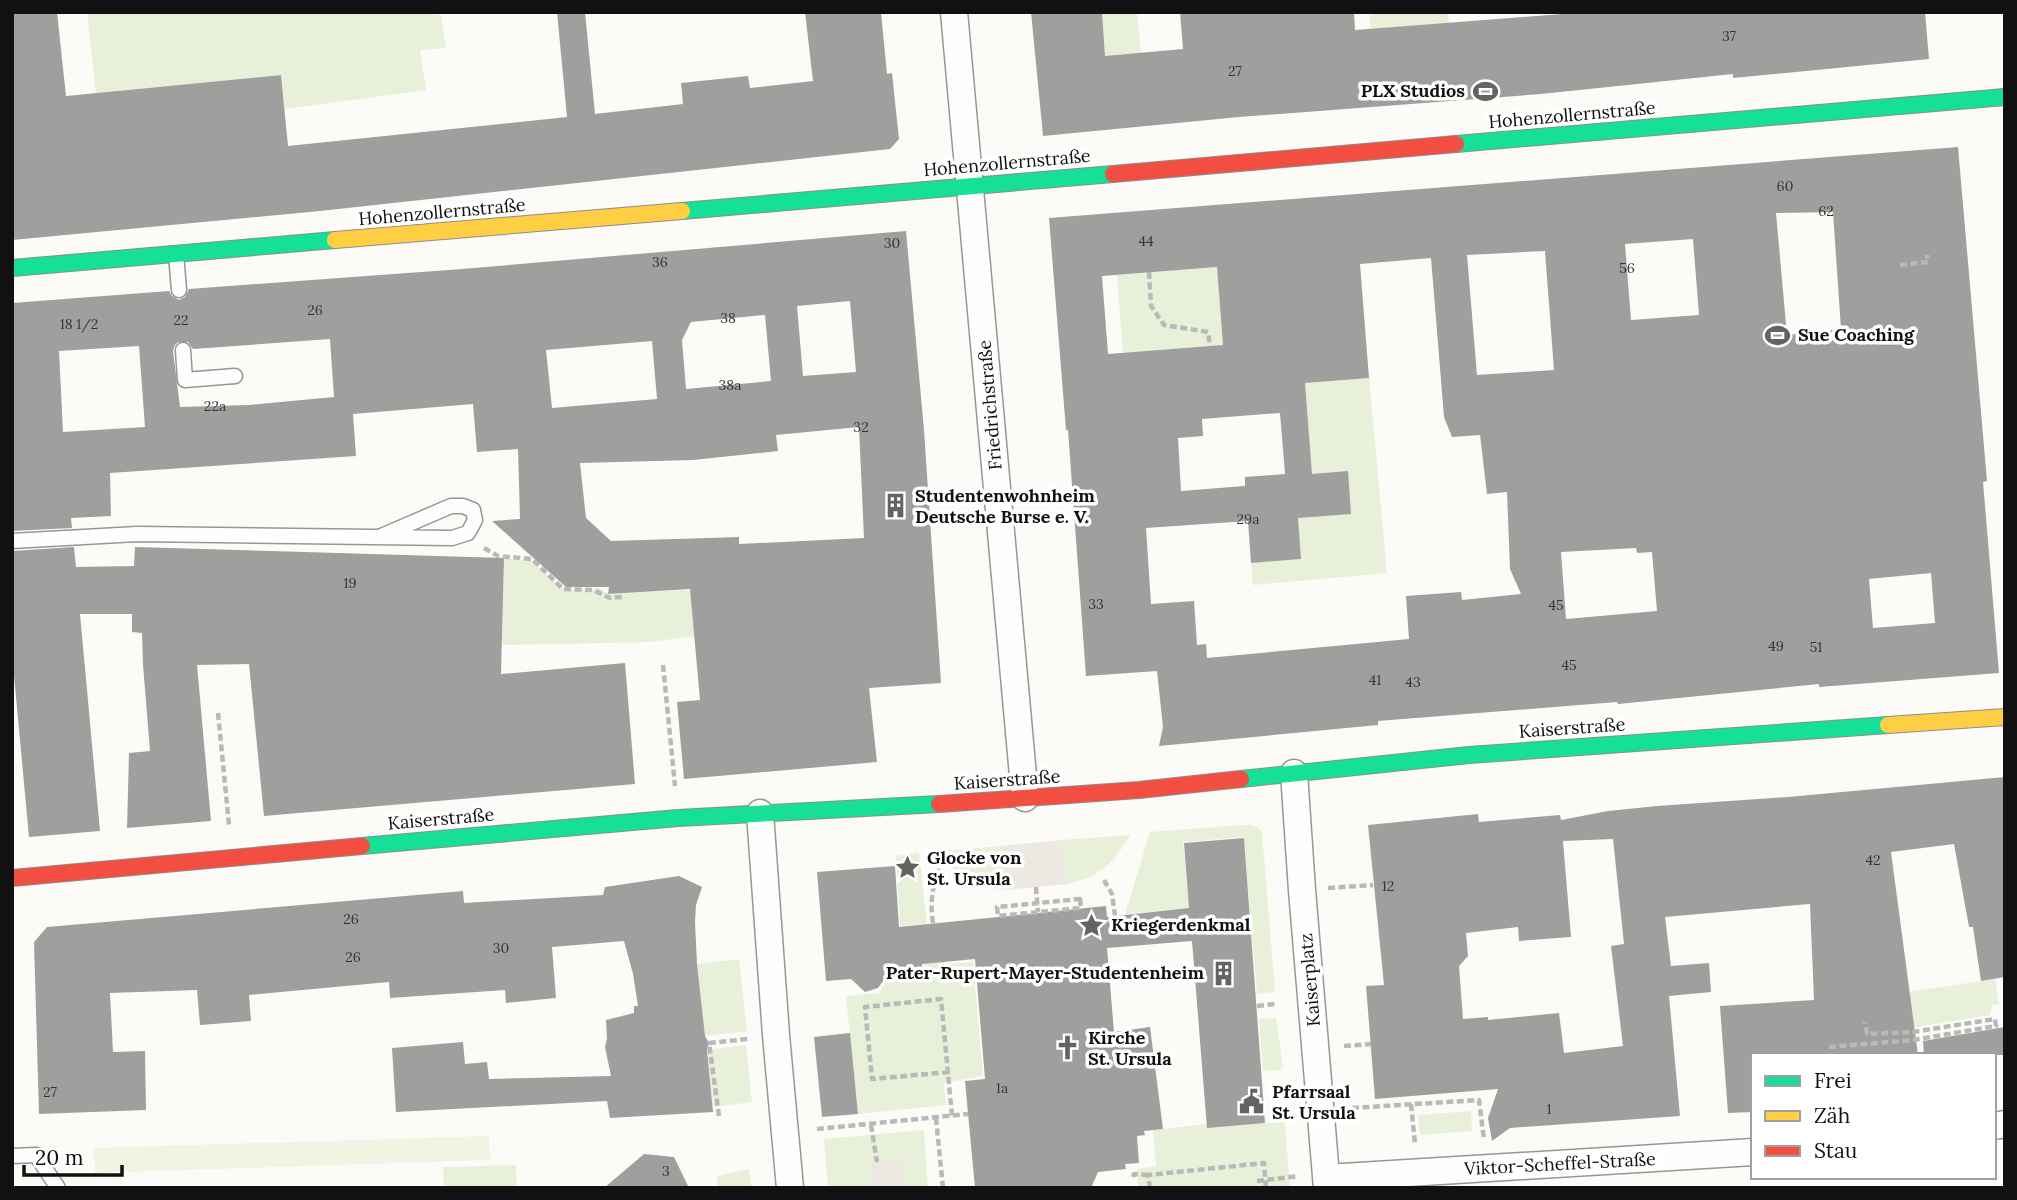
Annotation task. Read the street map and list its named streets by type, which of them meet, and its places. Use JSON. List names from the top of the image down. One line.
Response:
{"streets":{"street":["Hohenzollernstraße","Friedrichstraße","Kaiserstraße","Kaiserplatz","Viktor-Scheffel-Straße"]},"crossings":[["Hohenzollernstraße","Friedrichstraße"],["Friedrichstraße","Kaiserstraße"],["Kaiserstraße","Kaiserplatz"],["Kaiserplatz","Viktor-Scheffel-Straße"]],"places":{"sports":["PLX Studios","Sue Coaching"],"building":["Studentenwohnheim Deutsche Burse e. V.","Pater-Rupert-Mayer-Studentenheim"],"place":["Glocke von St. Ursula","Kriegerdenkmal"],"church":["Kirche St. Ursula"],"public building":["Pfarrsaal St. Ursula"]},"house_numbers":["37","27","60","62","44","30","36","56","26","38","22","18 1/2","38a","22a","32","29a","19","33","45","49","51","45","41","43","42","12","26","30","26","1a","27","1","3"],"legend":["Frei","Zäh","Stau"],"scale_bar":"20 m"}
